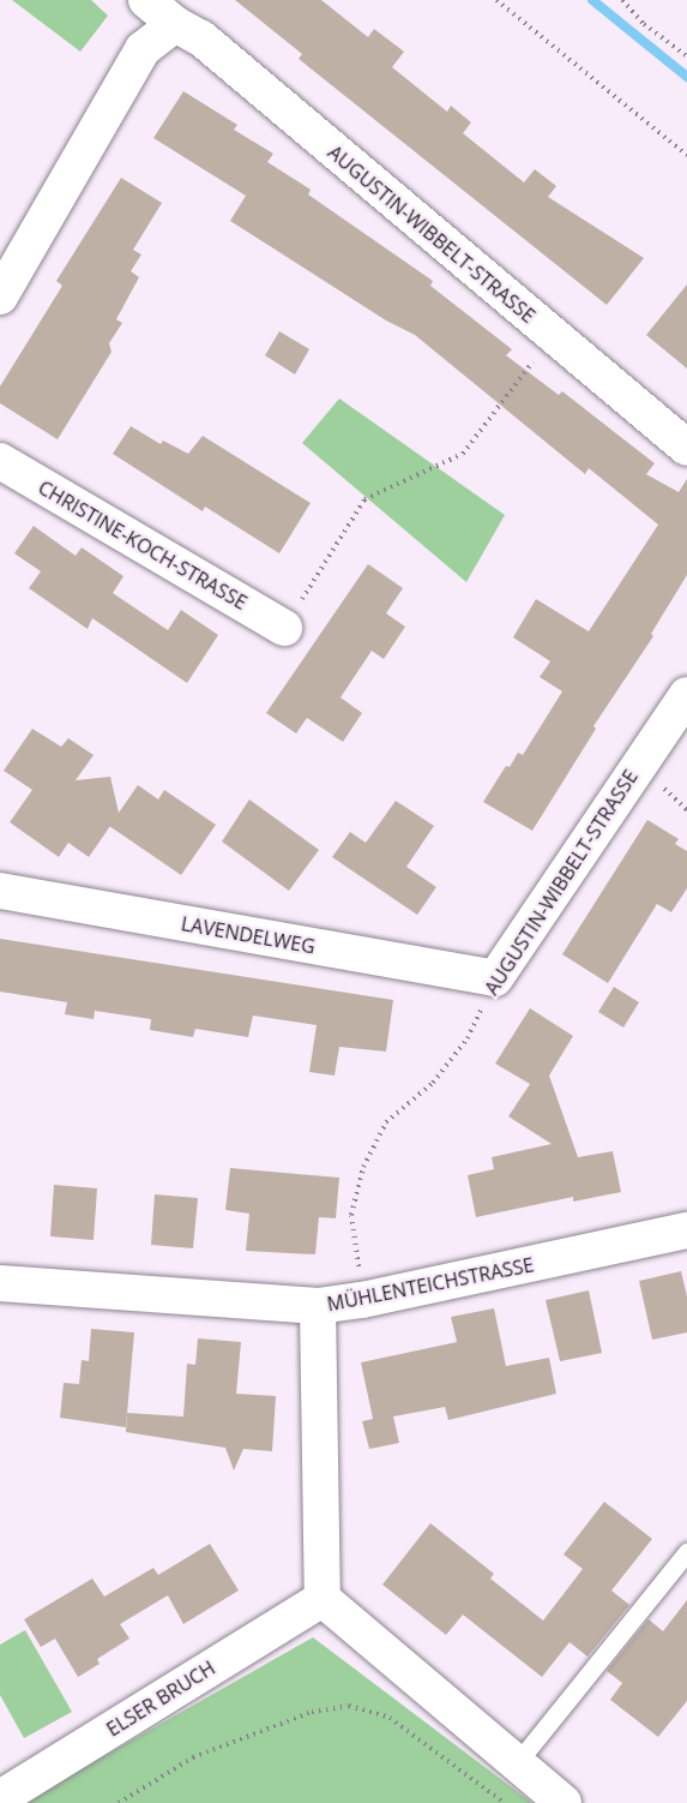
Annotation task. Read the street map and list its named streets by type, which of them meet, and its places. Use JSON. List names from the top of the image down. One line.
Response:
{"streets":{"street":["AUGUSTIN-WIBBELT-STRASSE","CHRISTINE-KOCH-STRASSE","LAVENDELWEG","MÜHLENTEICHSTRASSE","ELSER BRUCH"]},"crossings":[["AUGUSTIN-WIBBELT-STRASSE","LAVENDELWEG"],["AUGUSTIN-WIBBELT-STRASSE","MÜHLENTEICHSTRASSE"]]}
